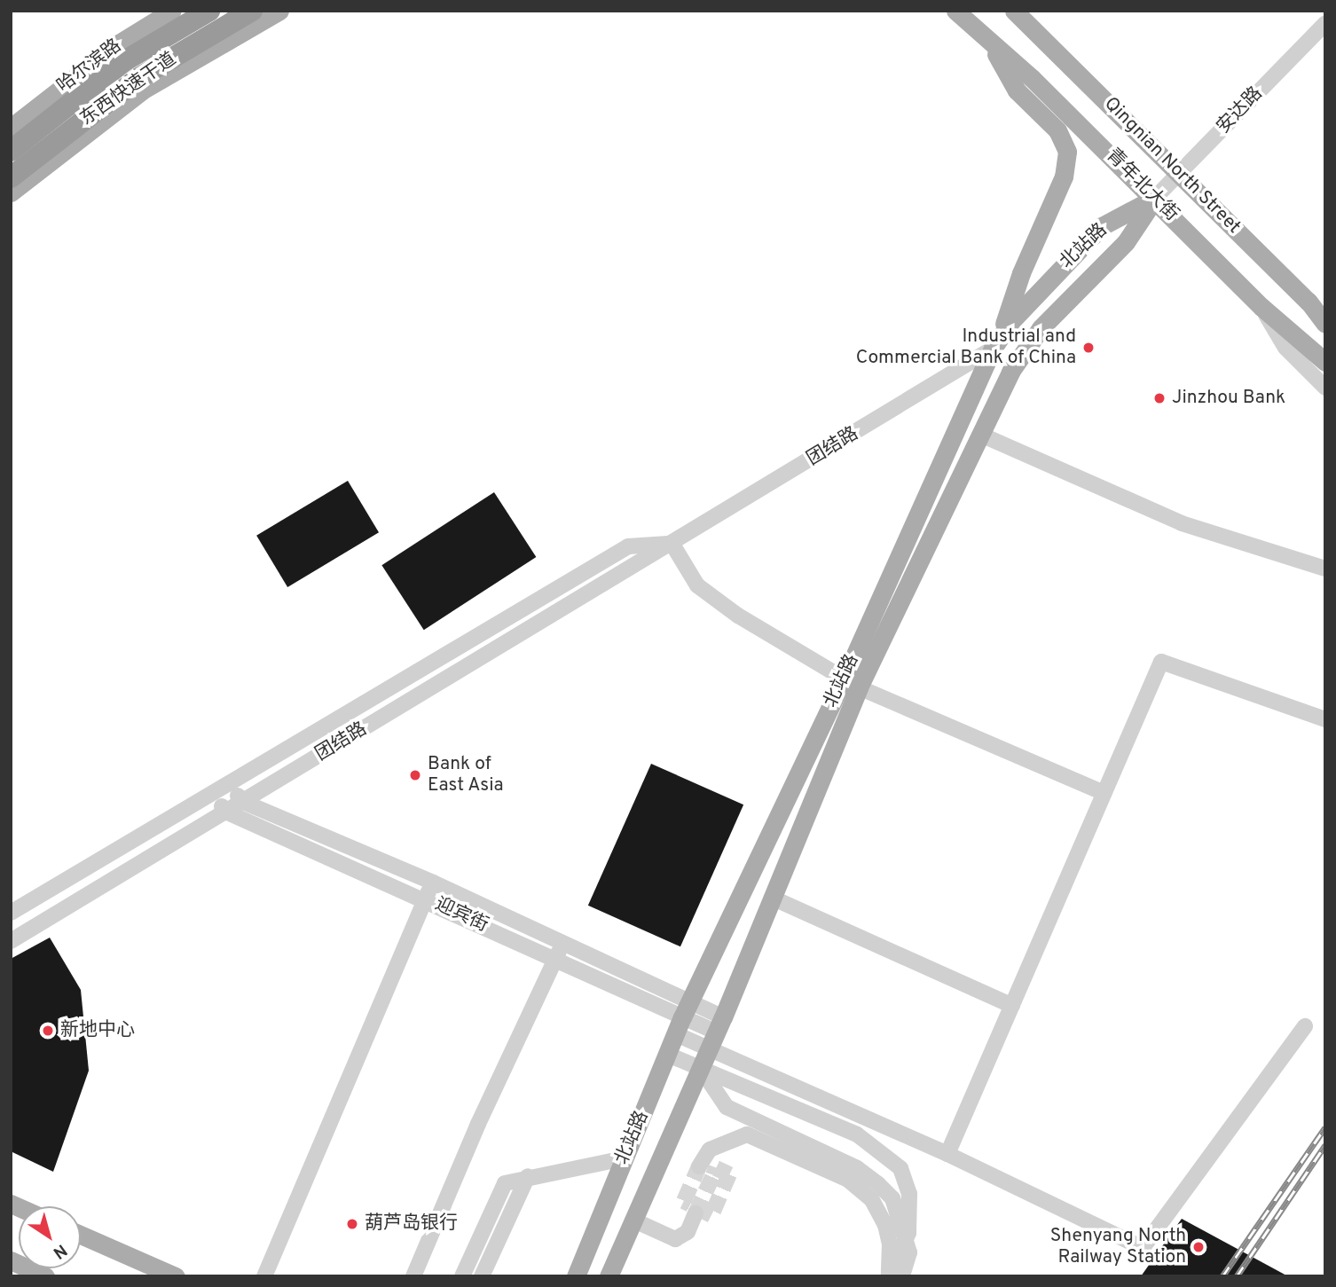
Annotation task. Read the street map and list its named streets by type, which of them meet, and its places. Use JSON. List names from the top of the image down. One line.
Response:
{"streets":{"highway":["东西快速干道"],"main road":["哈尔滨路","Qingnian North Street","青年北大街","北站路"],"street":["安达路","团结路","迎宾街"]},"crossings":[["安达路","Qingnian North Street"],["安达路","青年北大街"],["安达路","北站路"],["青年北大街","北站路"],["北站路","团结路"],["北站路","迎宾街"],["团结路","迎宾街"]],"places":["Industrial and Commercial Bank of China","Jinzhou Bank","Bank of East Asia","新地中心","葫芦岛银行","Shenyang North Railway Station"],"north":"bottom right"}
